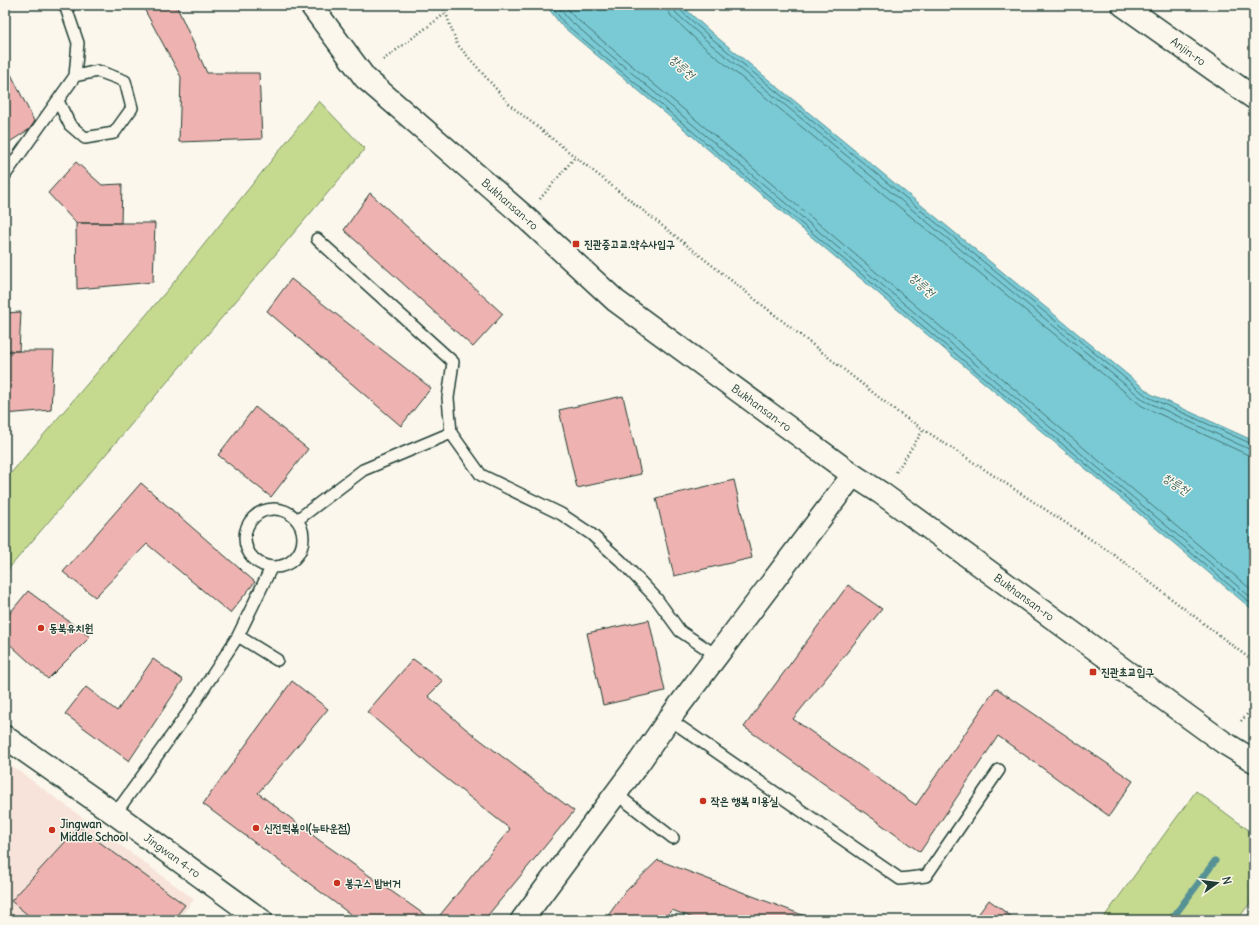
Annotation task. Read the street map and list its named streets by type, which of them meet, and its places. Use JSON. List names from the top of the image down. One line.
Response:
{"streets":{"main road":["Anjin-ro","Bukhansan-ro","Jingwan 4-ro"]},"water":["창릉천"],"places":{"transit":["진관중고교.약수사입구","진관초교입구"],"other":["동북유치원","작은 행복 미용실","신전떡볶이(뉴타운점)","Jingwan Middle School","봉구스 밥버거"]},"north":"right"}
